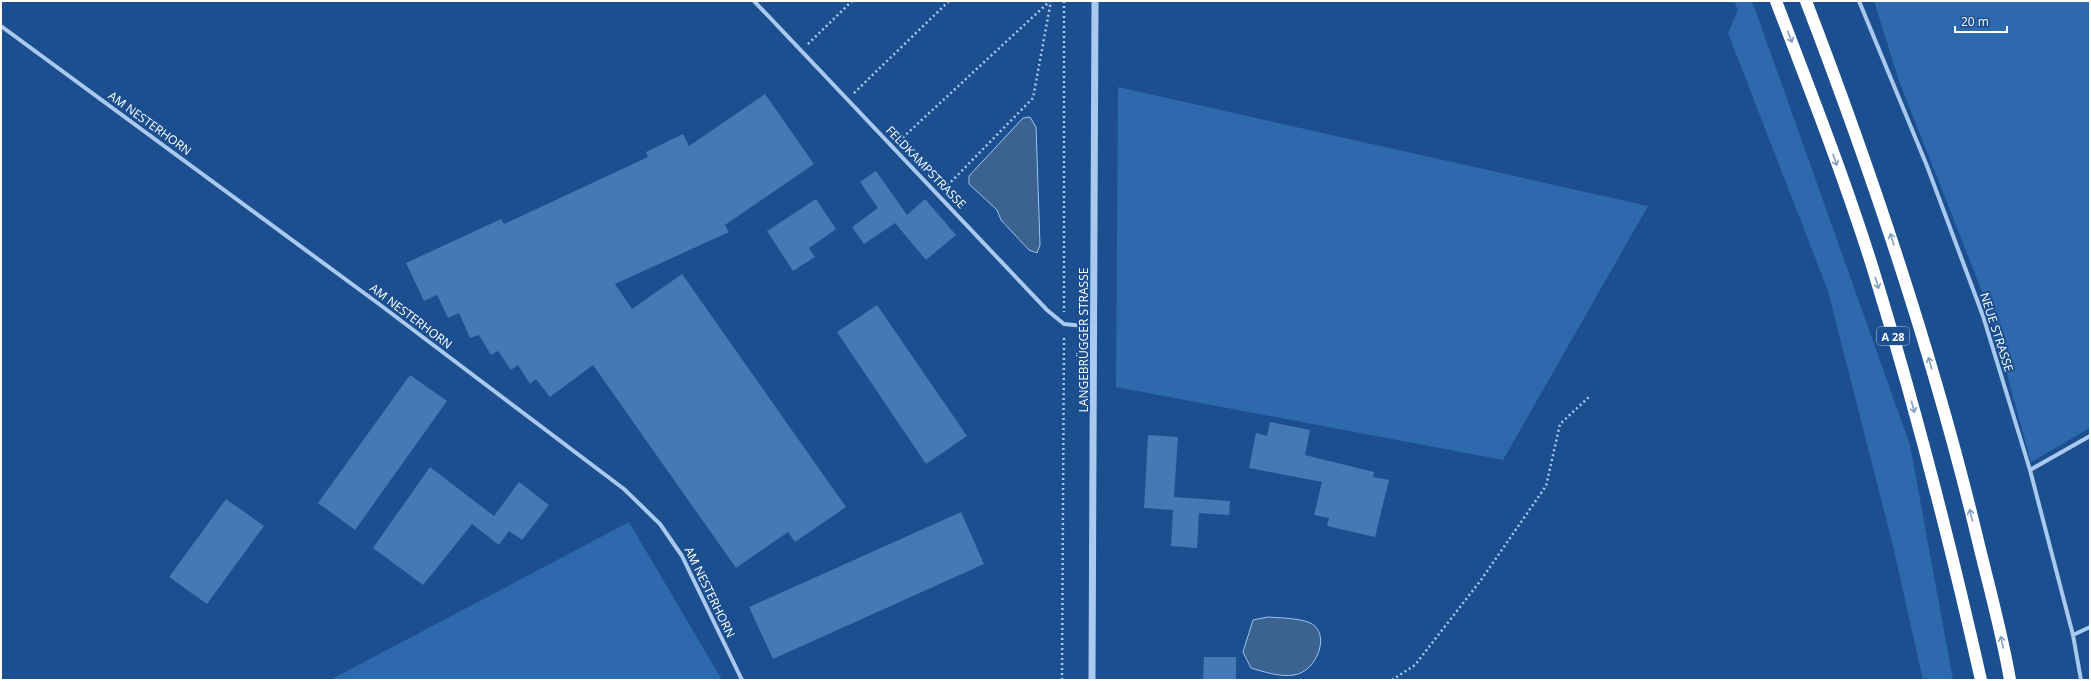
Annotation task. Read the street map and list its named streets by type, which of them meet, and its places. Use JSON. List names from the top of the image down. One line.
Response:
{"streets":{"highway":["A 28"],"street":["AM NESTERHORN","FELDKAMPSTRASSE","NEUE STRASSE","LANGEBRÜGGER STRASSE"]},"scale_bar":"20 m"}
